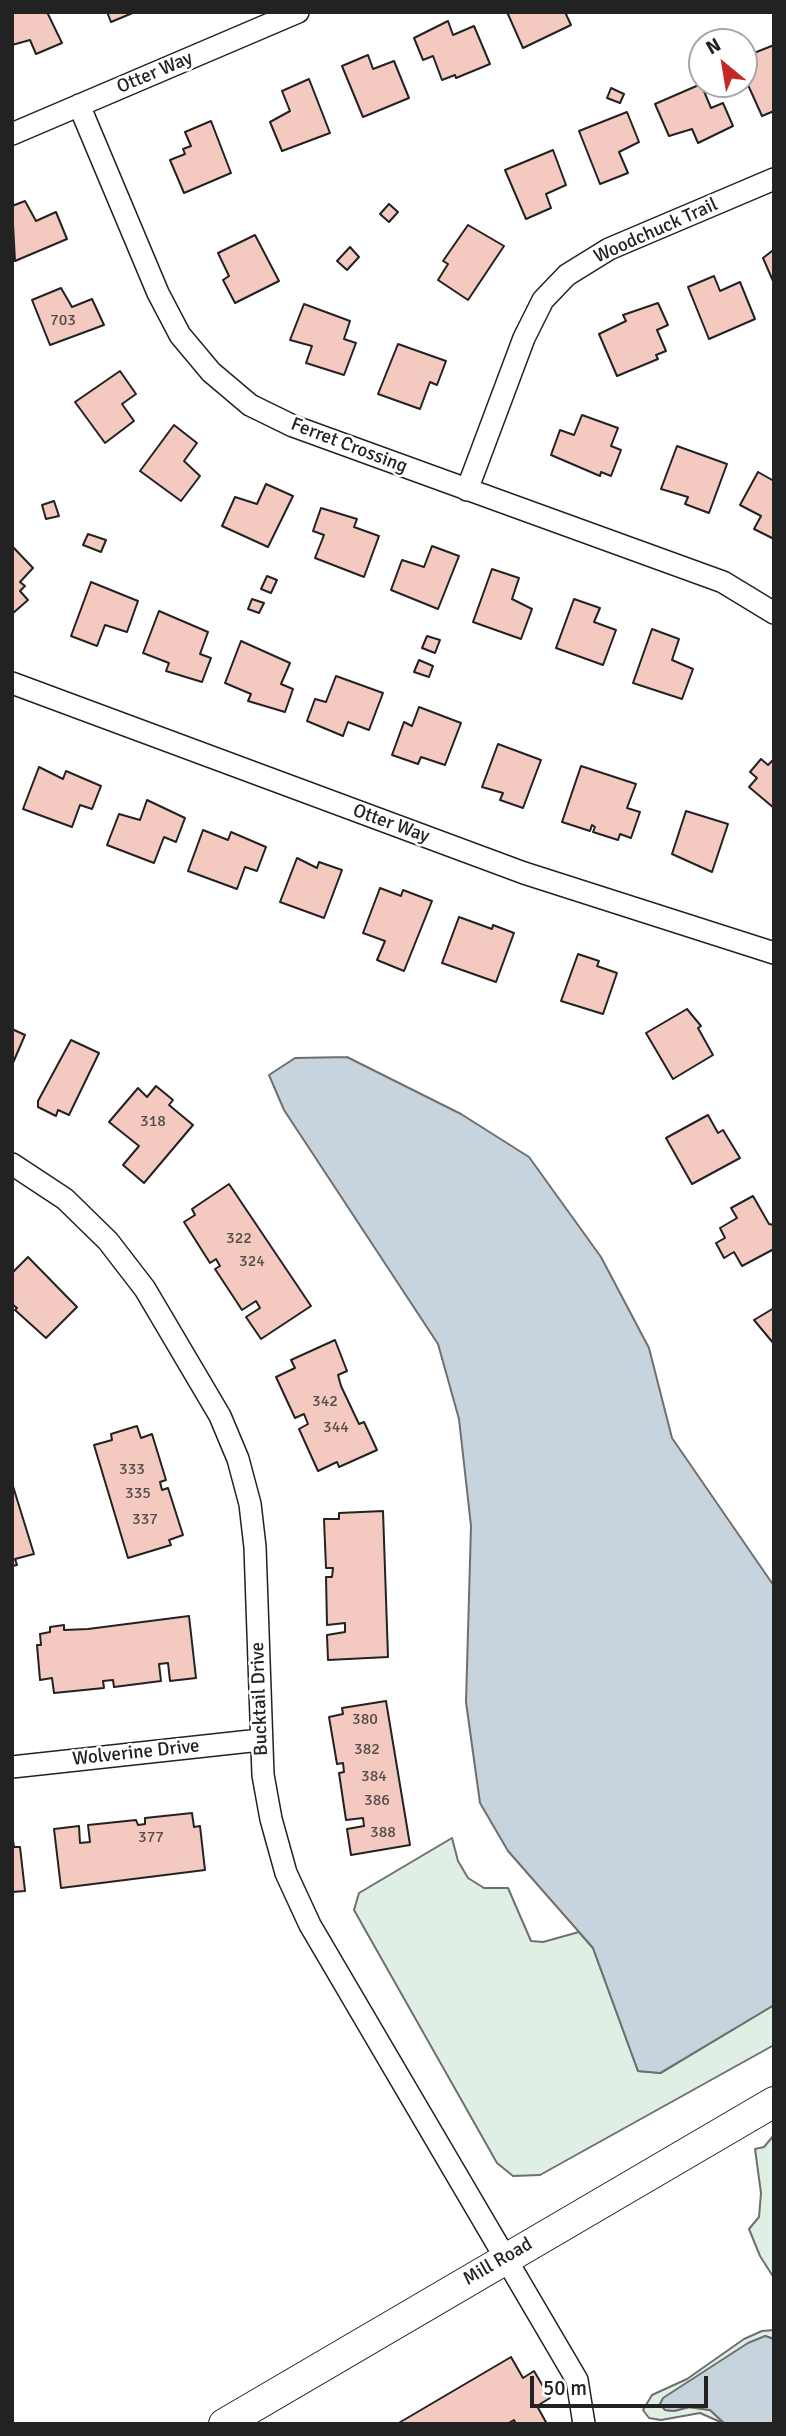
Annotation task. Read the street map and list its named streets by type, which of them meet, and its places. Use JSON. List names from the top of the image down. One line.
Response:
{"streets":{"street":["Otter Way","Woodchuck Trail","Ferret Crossing","Bucktail Drive","Wolverine Drive","Mill Road"]},"crossings":[["Otter Way","Ferret Crossing"],["Woodchuck Trail","Ferret Crossing"],["Bucktail Drive","Wolverine Drive"],["Bucktail Drive","Mill Road"]],"house_numbers":["703","318","322","324","342","344","333","335","337","380","382","384","386","388","377"],"scale_bar":"50 m","north":"top left"}
